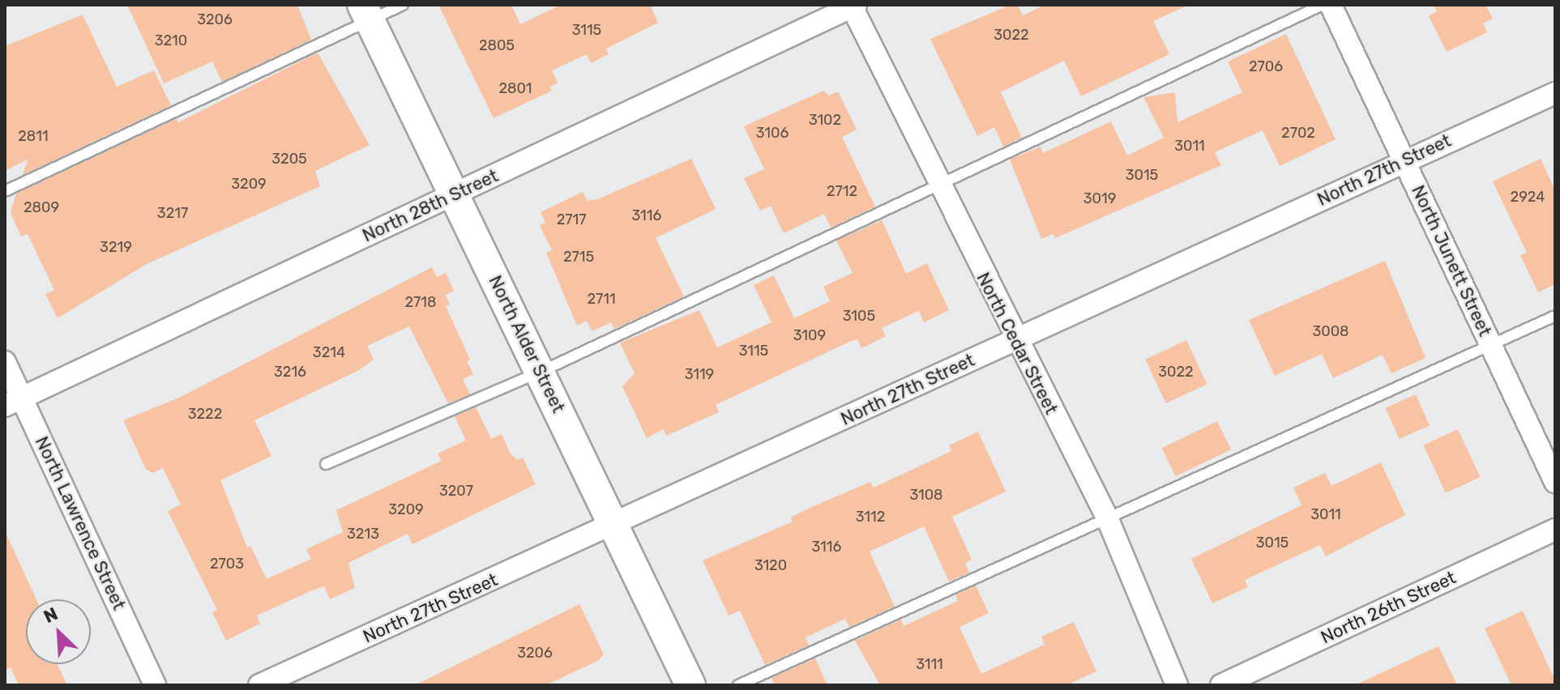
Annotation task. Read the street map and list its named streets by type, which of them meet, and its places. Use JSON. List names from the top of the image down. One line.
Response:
{"streets":{"street":["North 27th Street","North 28th Street","North Junett Street","North Cedar Street","North Alder Street","North Lawrence Street","North 26th Street"]},"crossings":[["North 27th Street","North Junett Street"],["North 27th Street","North Cedar Street"],["North 27th Street","North Alder Street"],["North 28th Street","North Cedar Street"],["North 28th Street","North Alder Street"],["North 28th Street","North Lawrence Street"]],"house_numbers":["3206","3115","3022","3210","2805","2706","2801","3102","3106","2702","2811","3011","3205","3015","3209","2712","2924","3019","2809","3217","3116","2717","3219","2715","2711","2718","3105","3008","3109","3115","3214","3216","3022","3119","3222","3207","3108","3209","3011","3112","3213","3015","3116","2703","3120","3206","3111"],"north":"top left"}
